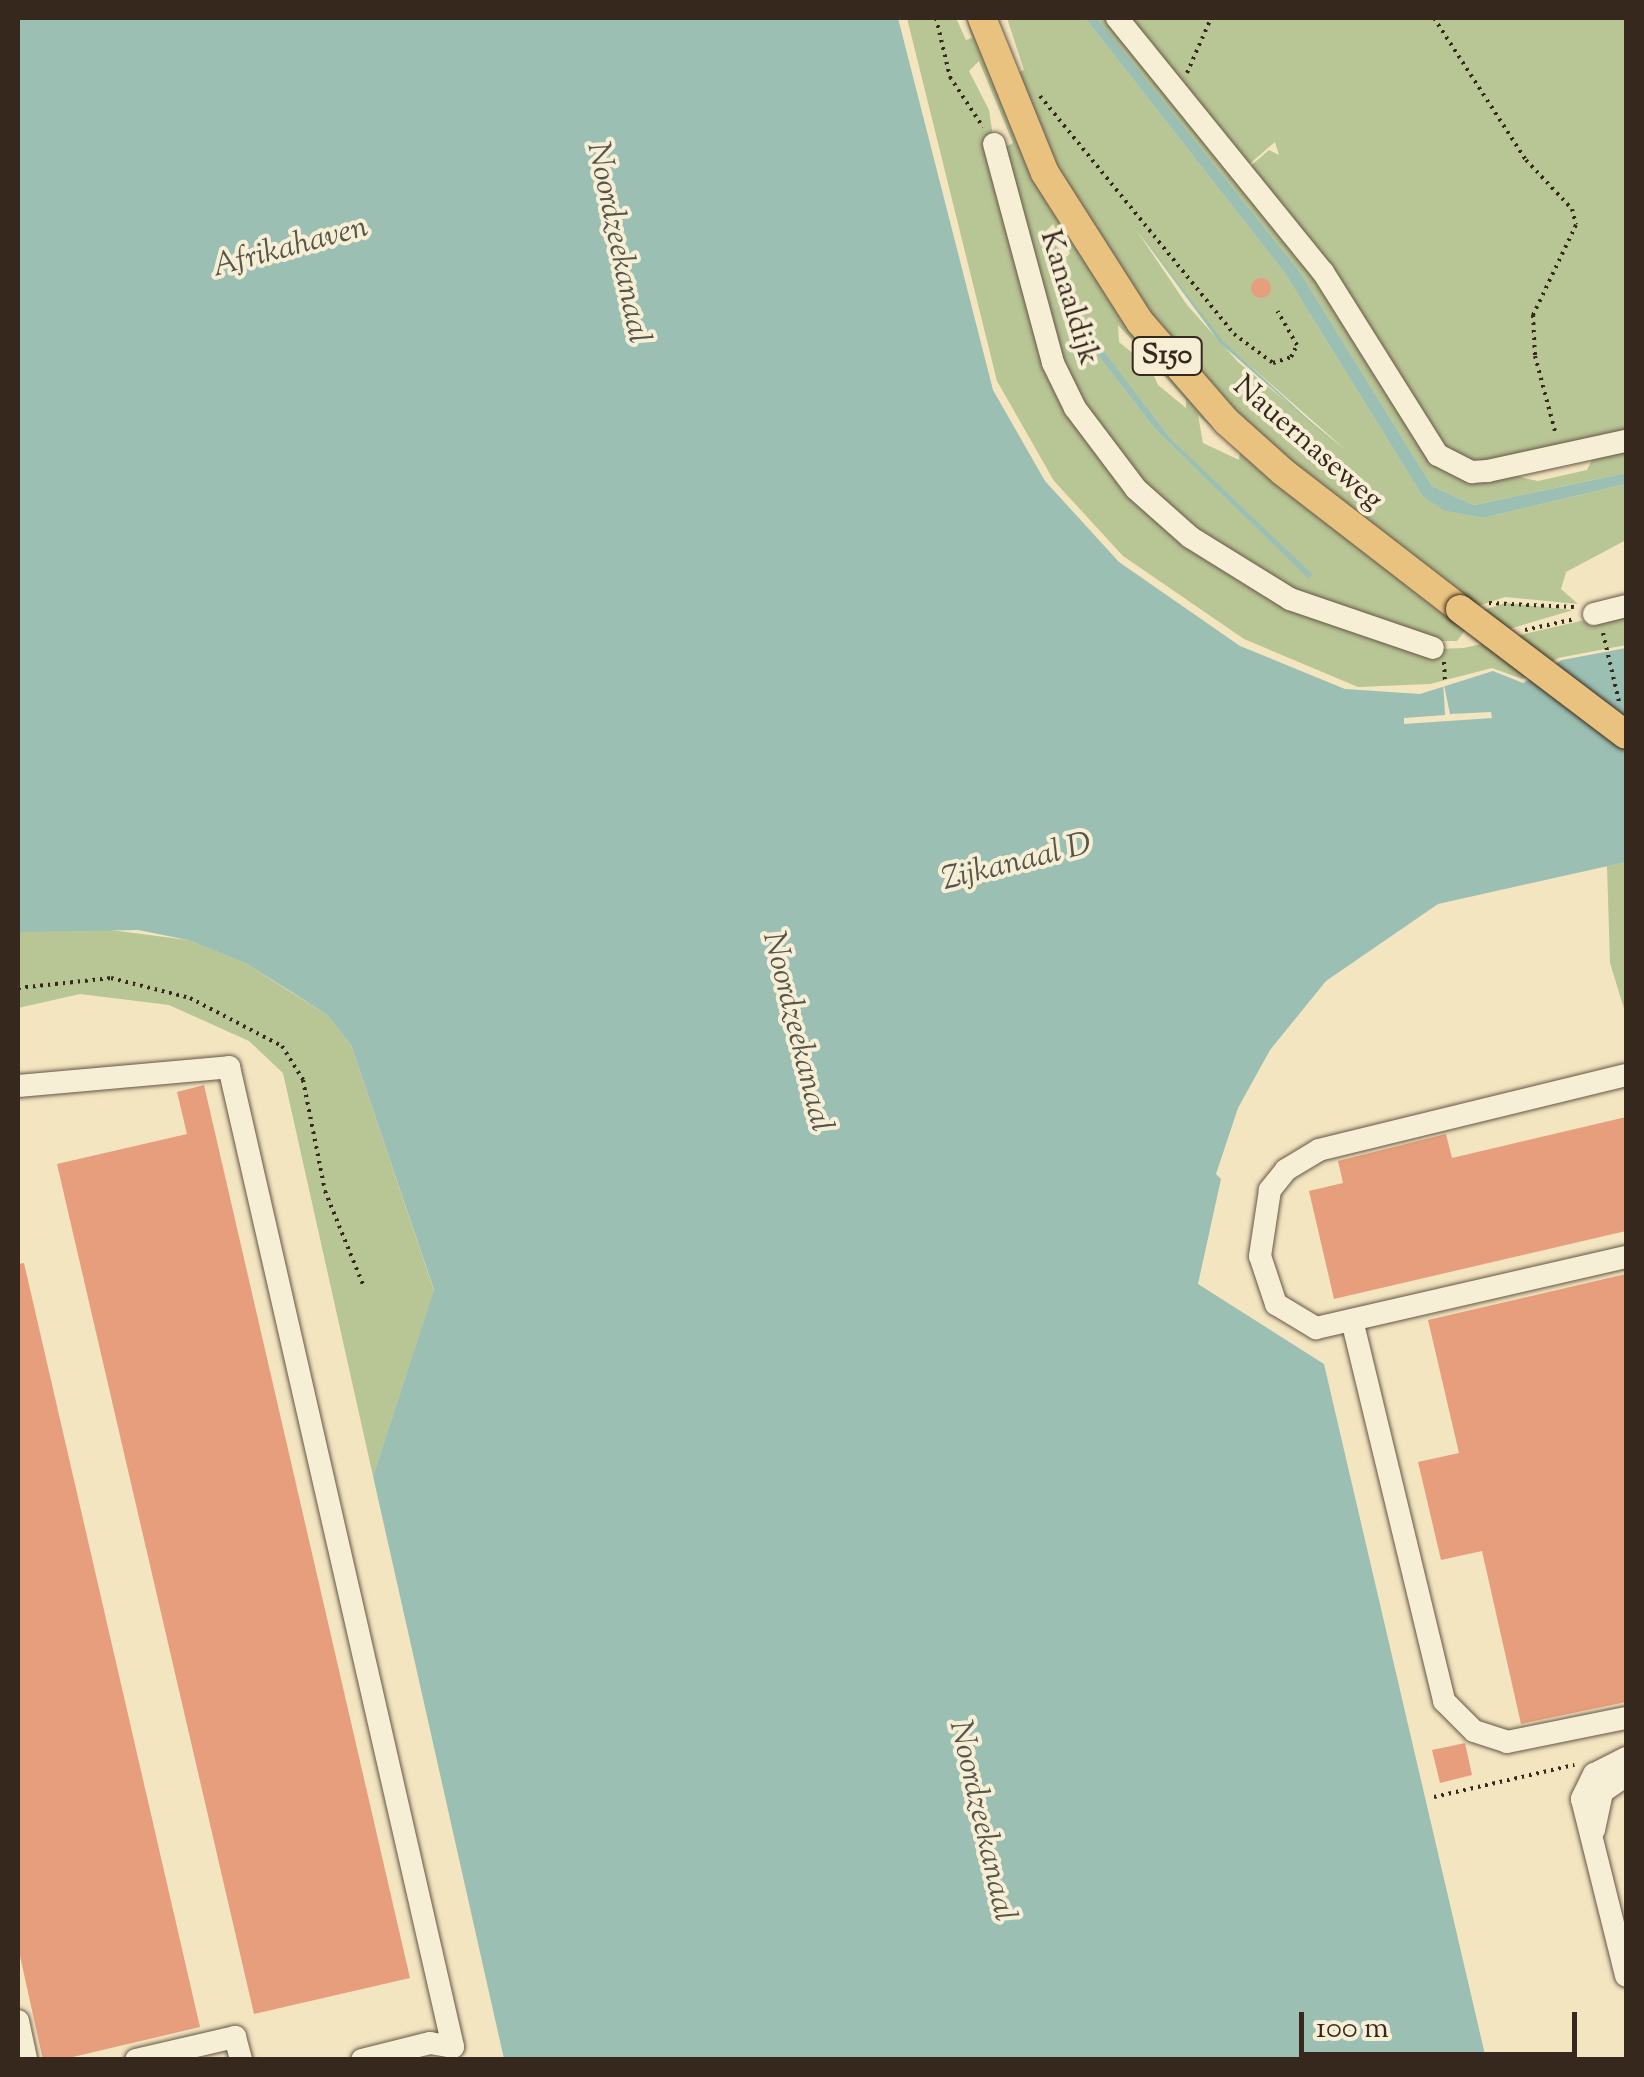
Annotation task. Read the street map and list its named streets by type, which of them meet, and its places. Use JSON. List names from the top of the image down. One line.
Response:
{"streets":{"main road":["S150","Nauernaseweg"],"street":["Kanaaldijk"]},"water":["Noordzeekanaal","Afrikahaven","Zijkanaal D"],"scale_bar":"100 m"}
